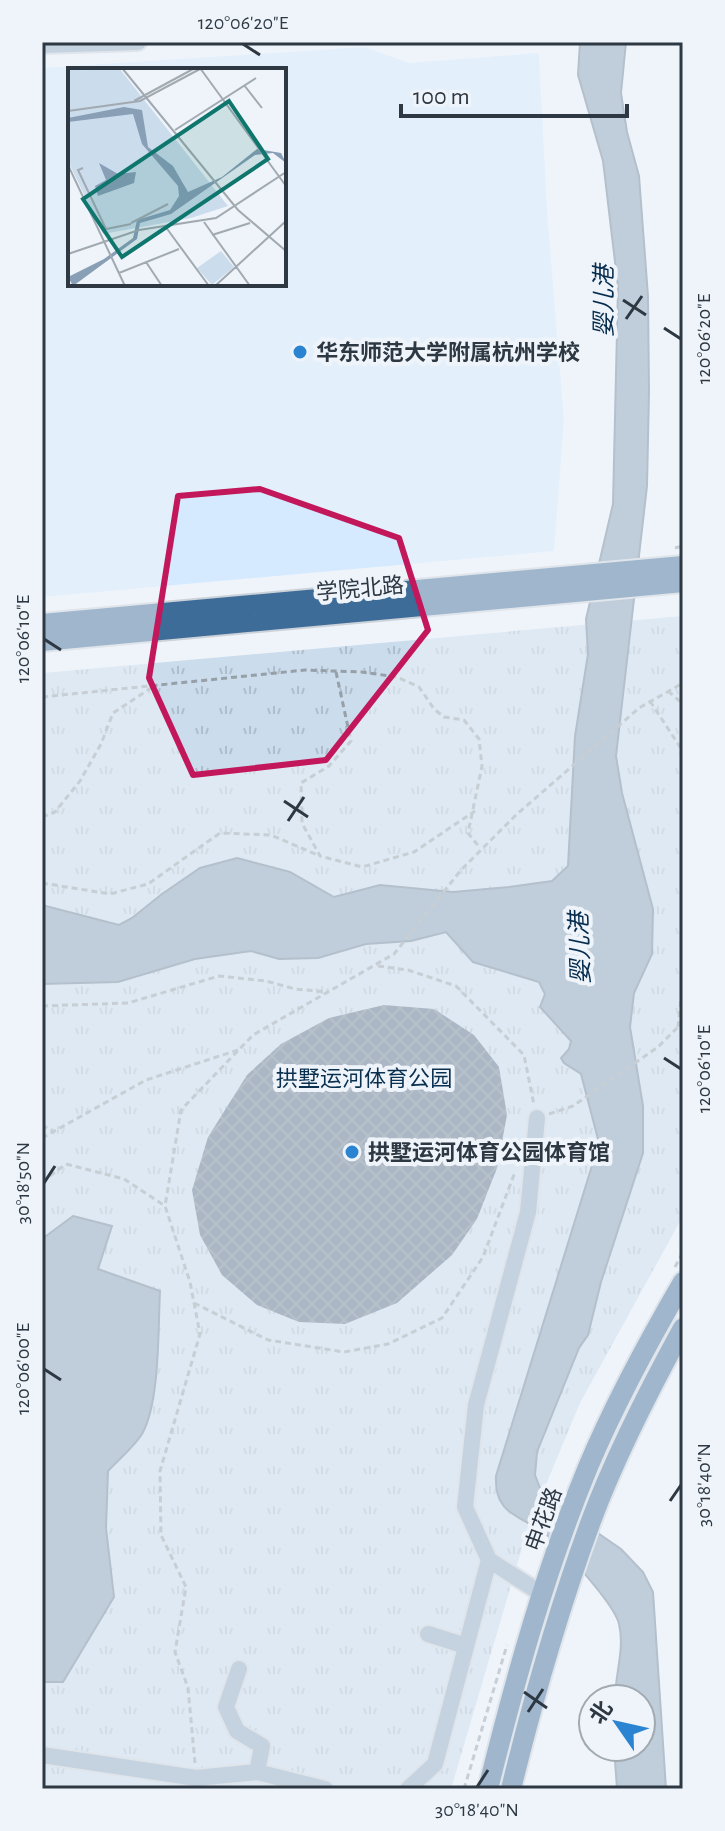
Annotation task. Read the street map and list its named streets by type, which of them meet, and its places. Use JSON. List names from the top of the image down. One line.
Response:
{"streets":{"main road":["学院北路","申花路"]},"water":["婴儿港"],"parks":["拱墅运河体育公园"],"places":["华东师范大学附属杭州学校","拱墅运河体育公园体育馆"],"scale_bar":"100 m","north":"top left","coordinates":["120°06'20\"E","120°06'10\"E","30°18'50\"N","120°06'00\"E","30°18'40\"N"]}
